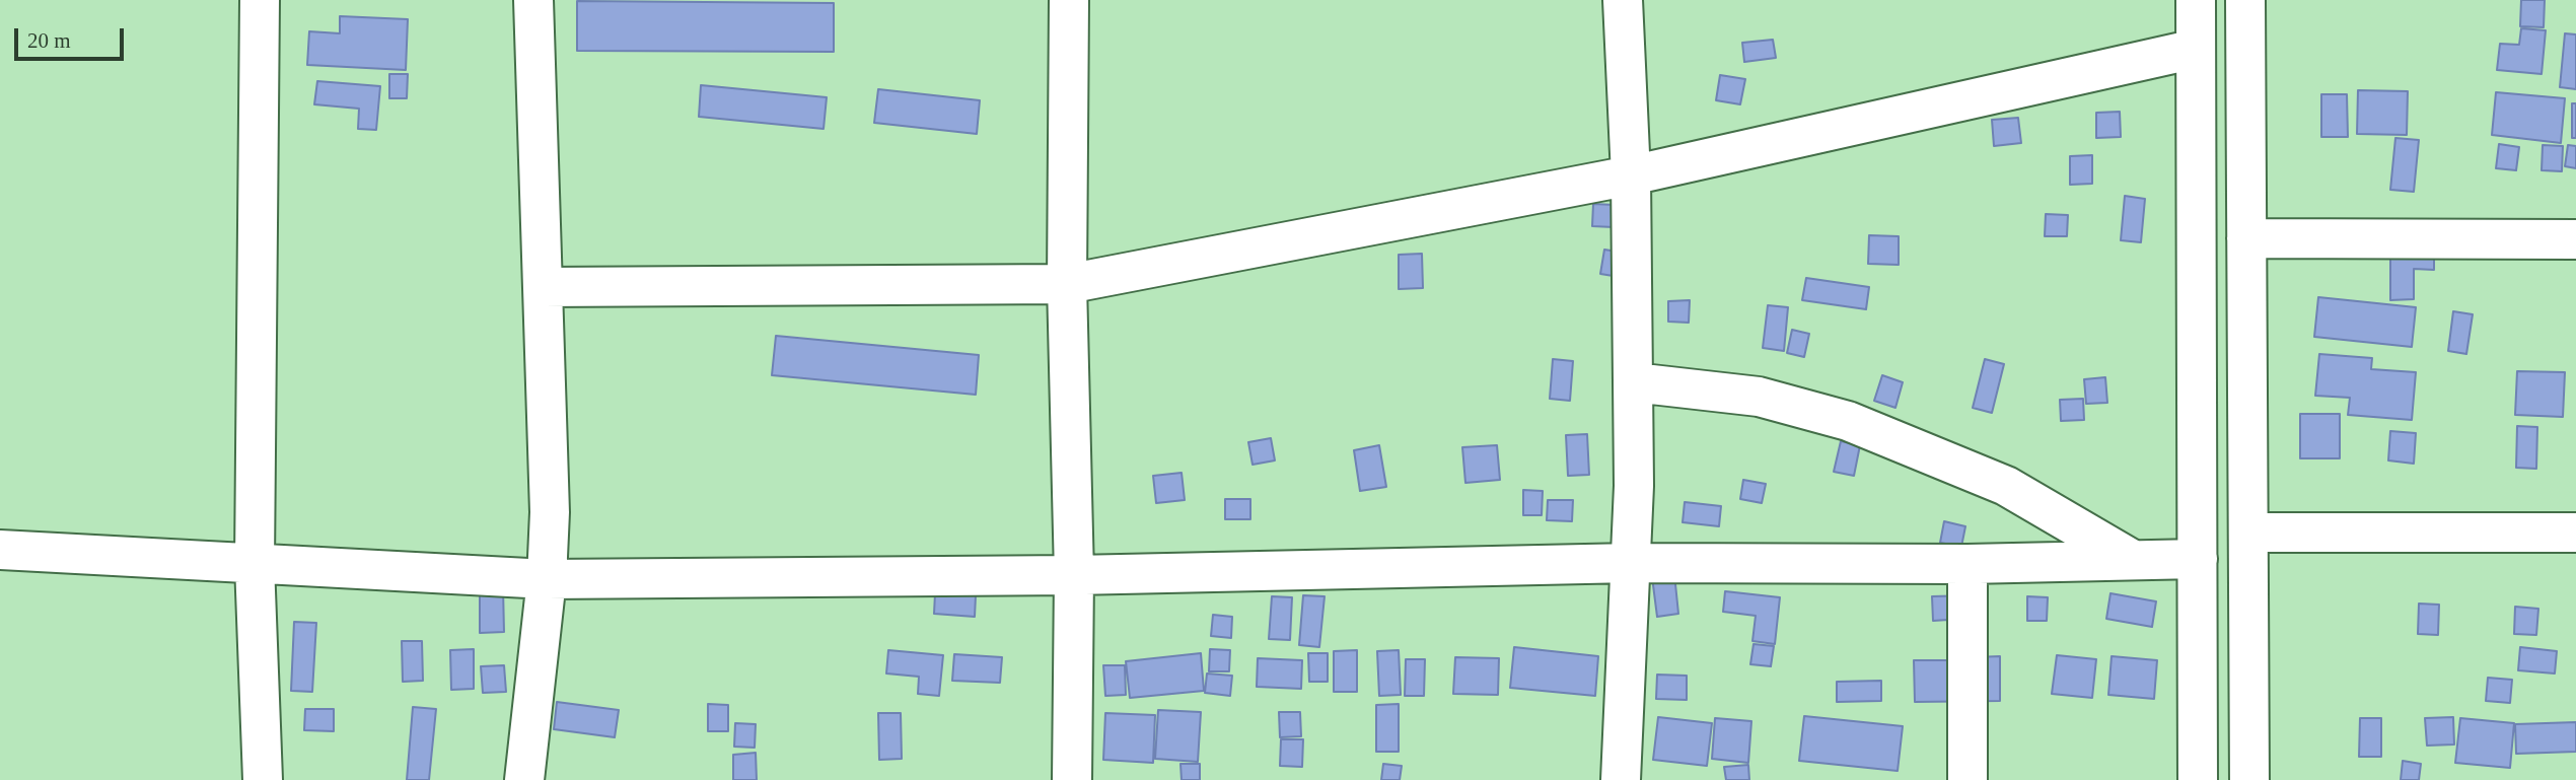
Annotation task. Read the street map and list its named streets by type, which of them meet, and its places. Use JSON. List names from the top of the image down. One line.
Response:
{"scale_bar":"20 m"}
